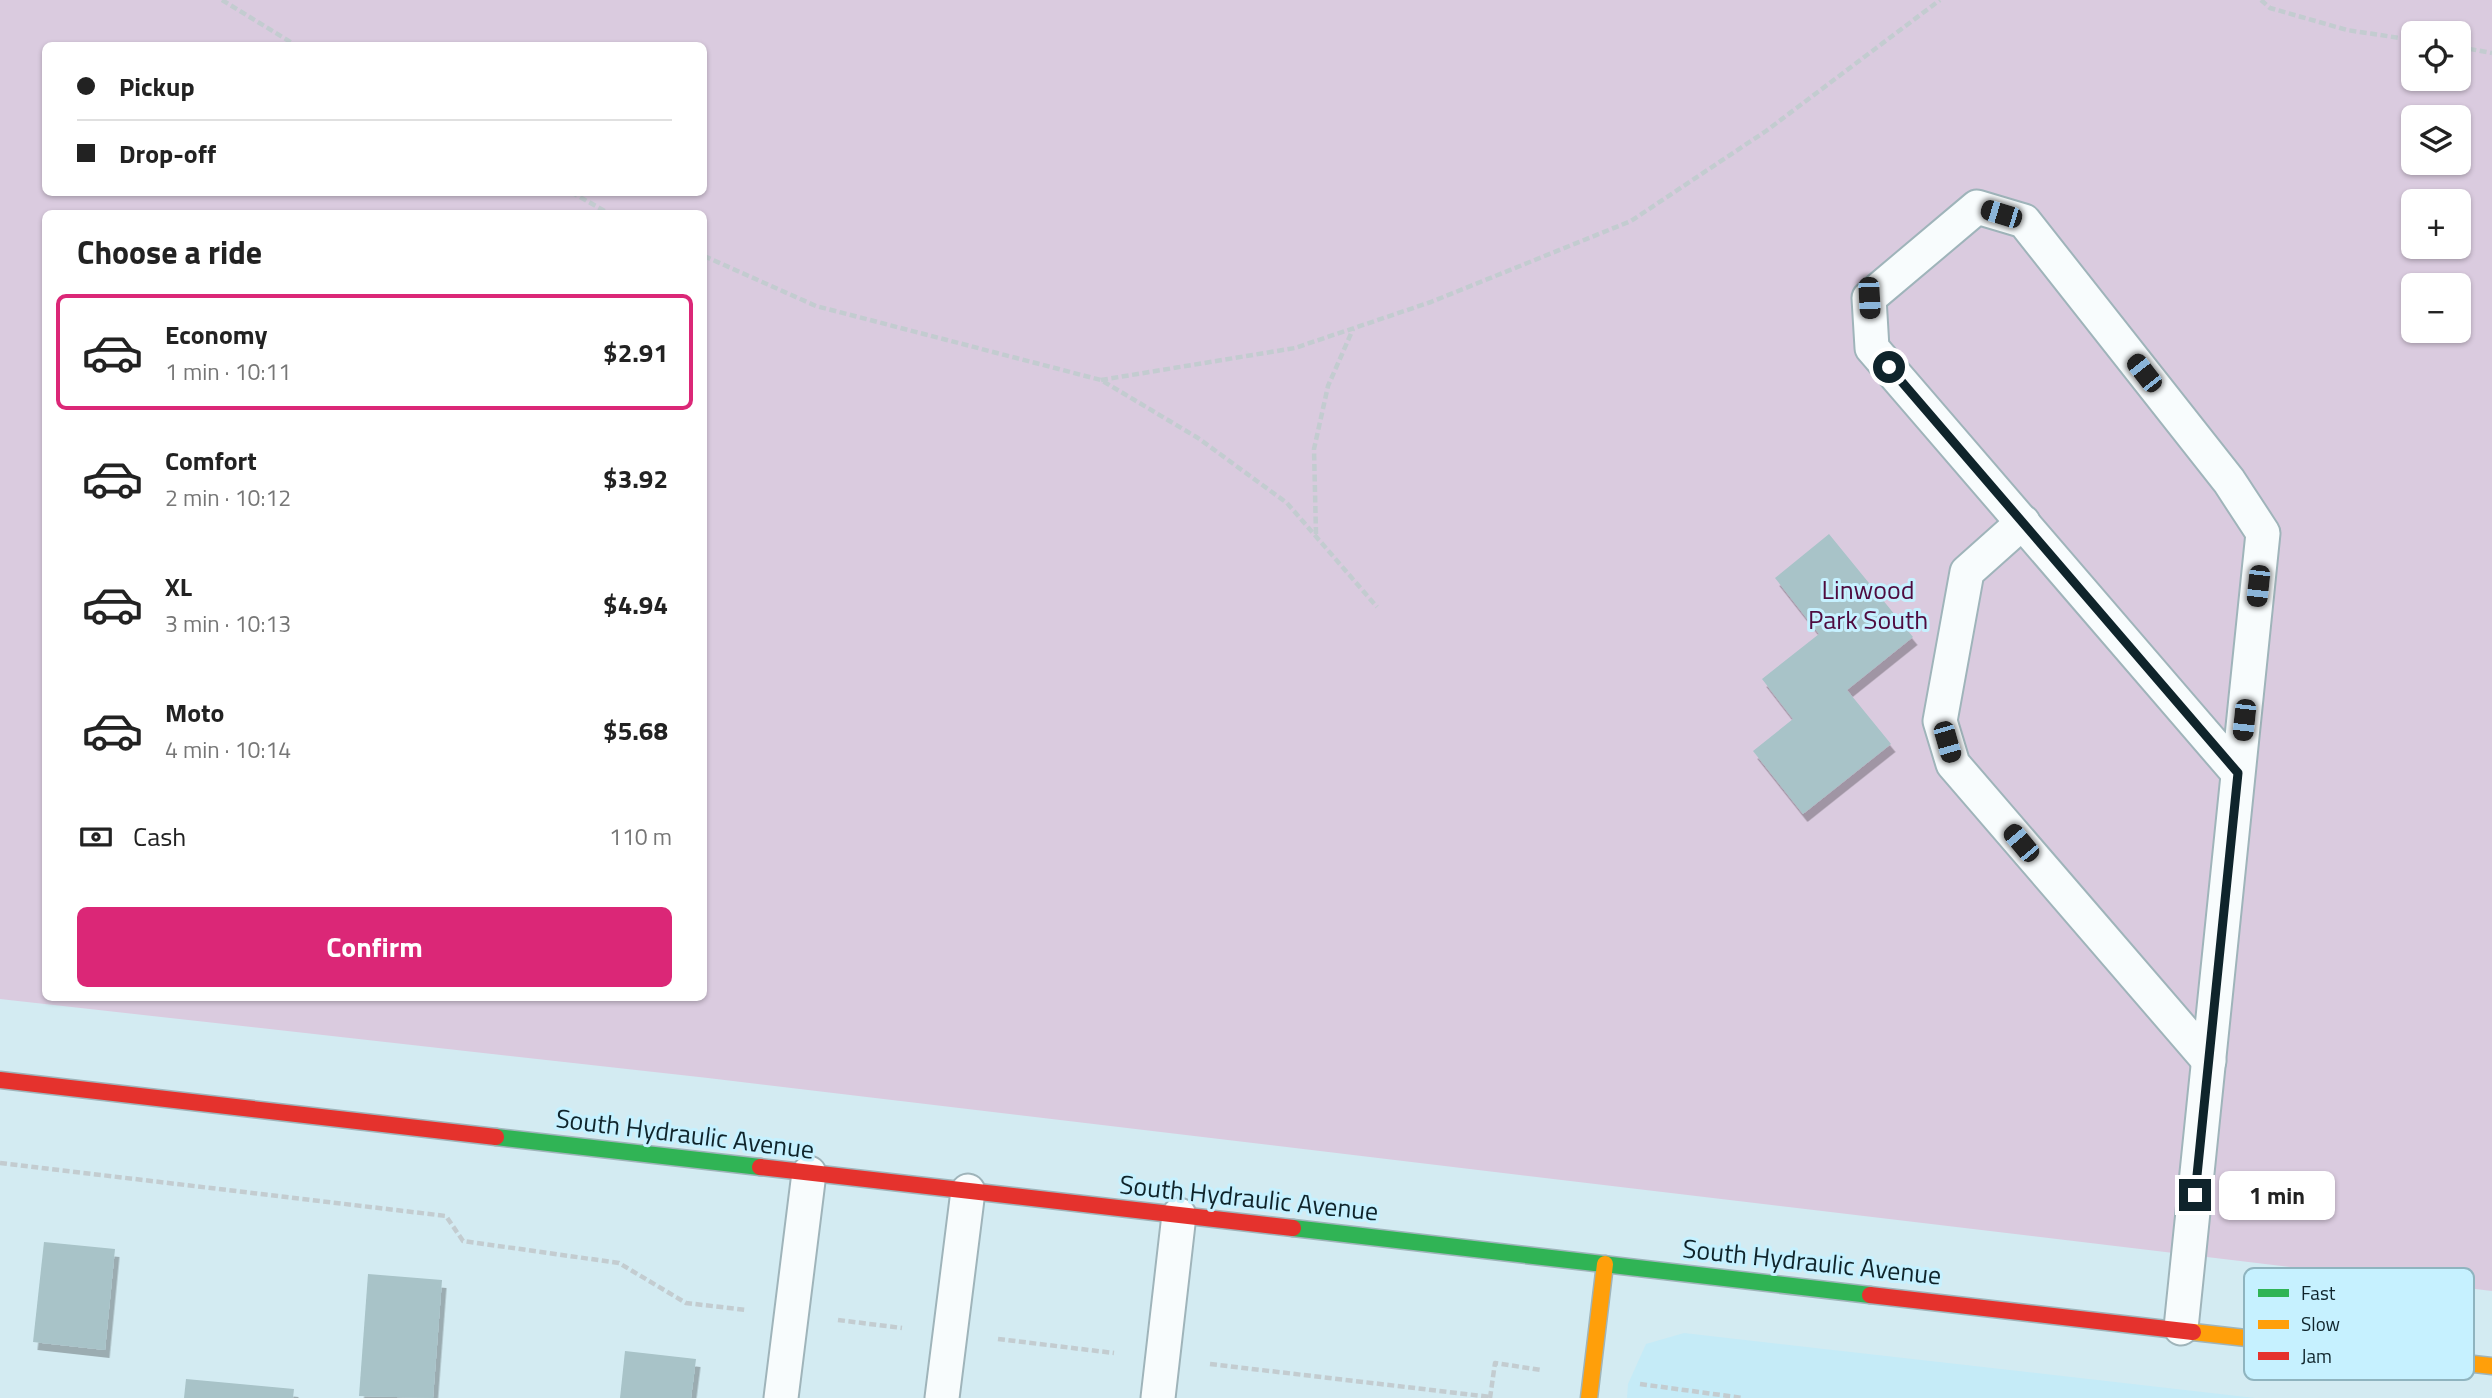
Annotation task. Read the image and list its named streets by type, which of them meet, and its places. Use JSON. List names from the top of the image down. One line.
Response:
{"streets":{"street":["South Hydraulic Avenue"]},"parks":["Linwood Park South"],"legend":["Fast","Slow","Jam"],"page":{"map_buttons":["+","−"],"banner":["Pickup","Drop-off"],"heading":"Choose a ride","list":[{"name":"Economy","note":"1 min · 10:11","value":"$2.91"},{"name":"Comfort","note":"2 min · 10:12","value":"$3.92"},{"name":"XL","note":"3 min · 10:13","value":"$4.94"},{"name":"Moto","note":"4 min · 10:14","value":"$5.68"}],"pay":["Cash","110 m"],"buttons":"Confirm","bubble":"1 min"}}
